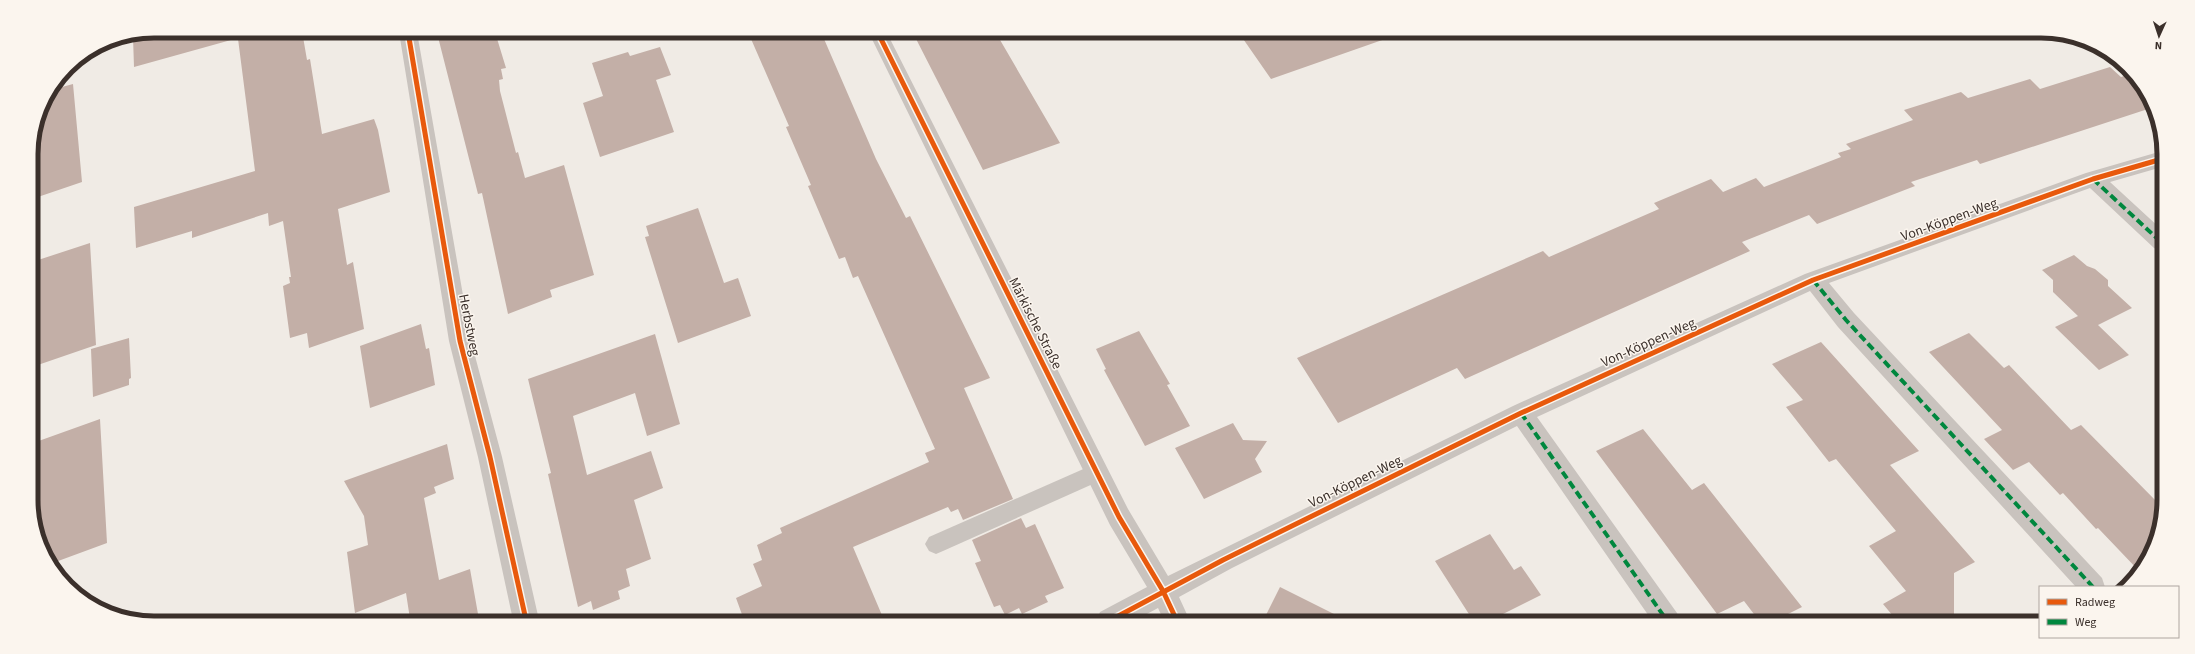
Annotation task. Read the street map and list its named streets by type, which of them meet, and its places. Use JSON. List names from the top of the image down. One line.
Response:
{"streets":{"street":["Von-Köppen-Weg","Märkische Straße","Herbstweg"]},"crossings":[["Von-Köppen-Weg","Märkische Straße"]],"legend":["Radweg","Weg"],"north":"bottom"}
